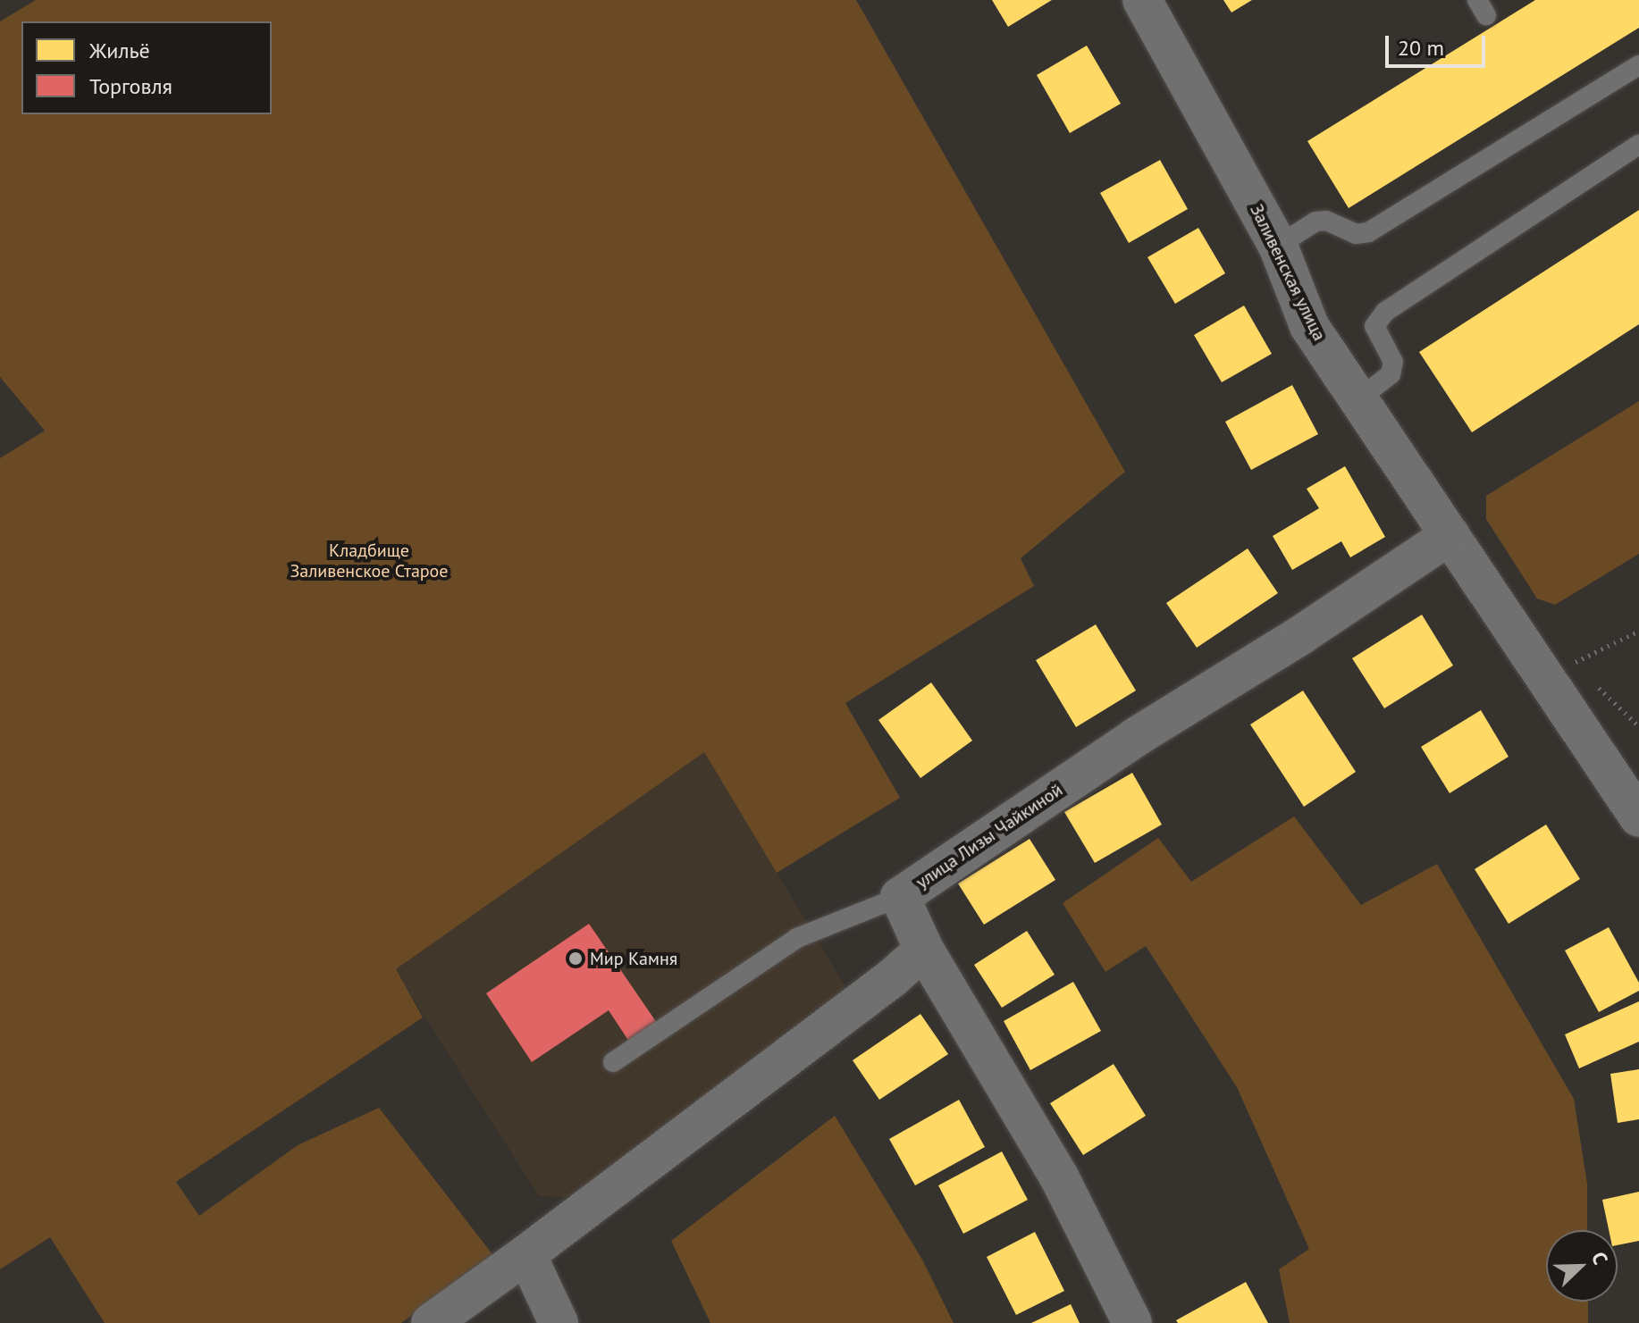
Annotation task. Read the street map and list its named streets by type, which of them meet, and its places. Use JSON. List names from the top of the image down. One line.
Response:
{"streets":{"street":["Заливенская улица","улица Лизы Чайкиной"]},"crossings":[["Заливенская улица","улица Лизы Чайкиной"]],"parks":["Кладбище Заливенское Старое"],"places":["Мир Камня"],"legend":["Жильё","Торговля"],"scale_bar":"20 m","north":"top right"}
